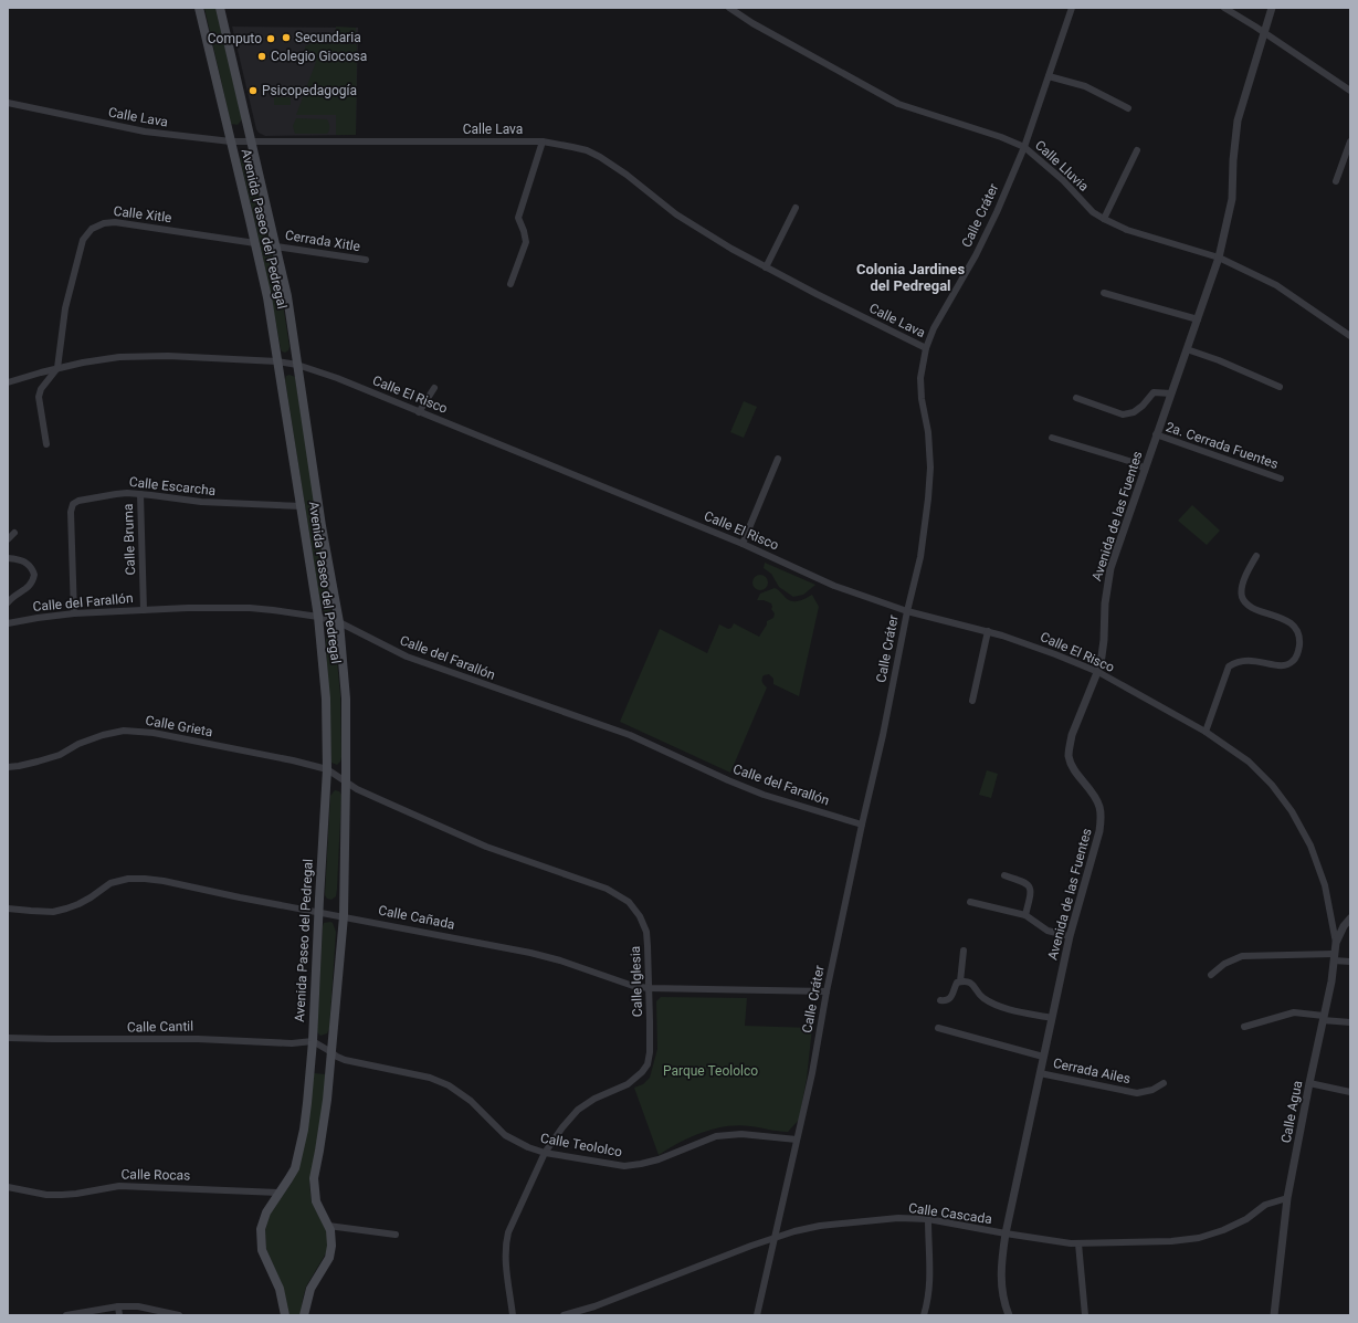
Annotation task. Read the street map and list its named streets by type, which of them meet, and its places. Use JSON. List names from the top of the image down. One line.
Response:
{"streets":{"main road":["Avenida Paseo del Pedregal"],"street":["Calle Lava","Calle Lluvia","Calle Xitle","Calle Cráter","Cerrada Xitle","Calle El Risco","2a. Cerrada Fuentes","Calle Escarcha","Avenida de las Fuentes","Calle Bruma","Calle del Farallón","Calle Grieta","Calle Cañada","Calle Iglesia","Calle Cantil","Cerrada Ailes","Calle Agua","Calle Teololco","Calle Rocas","Calle Cascada"]},"crossings":[["Calle Lava","Calle Cráter"],["Calle Lava","Avenida Paseo del Pedregal"],["Calle Lluvia","Calle Cráter"],["Calle Lluvia","Avenida de las Fuentes"],["Calle Xitle","Avenida Paseo del Pedregal"],["Calle Xitle","Calle El Risco"],["Calle Cráter","Calle El Risco"],["Calle Cráter","Calle del Farallón"],["Calle Cráter","Calle Cañada"],["Calle Cráter","Calle Teololco"],["Calle Cráter","Calle Cascada"],["Avenida Paseo del Pedregal","Cerrada Xitle"],["Avenida Paseo del Pedregal","Calle El Risco"],["Avenida Paseo del Pedregal","Calle Escarcha"],["Avenida Paseo del Pedregal","Calle del Farallón"],["Avenida Paseo del Pedregal","Calle Grieta"],["Avenida Paseo del Pedregal","Calle Cañada"],["Avenida Paseo del Pedregal","Calle Iglesia"],["Avenida Paseo del Pedregal","Calle Cantil"],["Avenida Paseo del Pedregal","Calle Teololco"],["Avenida Paseo del Pedregal","Calle Rocas"],["Calle El Risco","Avenida de las Fuentes"],["Calle El Risco","Calle Agua"],["2a. Cerrada Fuentes","Avenida de las Fuentes"],["Calle Escarcha","Calle Bruma"],["Calle Escarcha","Calle del Farallón"],["Avenida de las Fuentes","Cerrada Ailes"],["Avenida de las Fuentes","Calle Cascada"],["Calle Bruma","Calle del Farallón"],["Calle Grieta","Calle Iglesia"],["Calle Cañada","Calle Iglesia"],["Calle Iglesia","Calle Teololco"],["Calle Cantil","Calle Teololco"],["Calle Agua","Calle Cascada"]],"districts":["Colonia Jardines del Pedregal"],"parks":["Parque Teololco"],"places":["Secundaria","Computo","Colegio Giocosa","Psicopedagogía"]}
